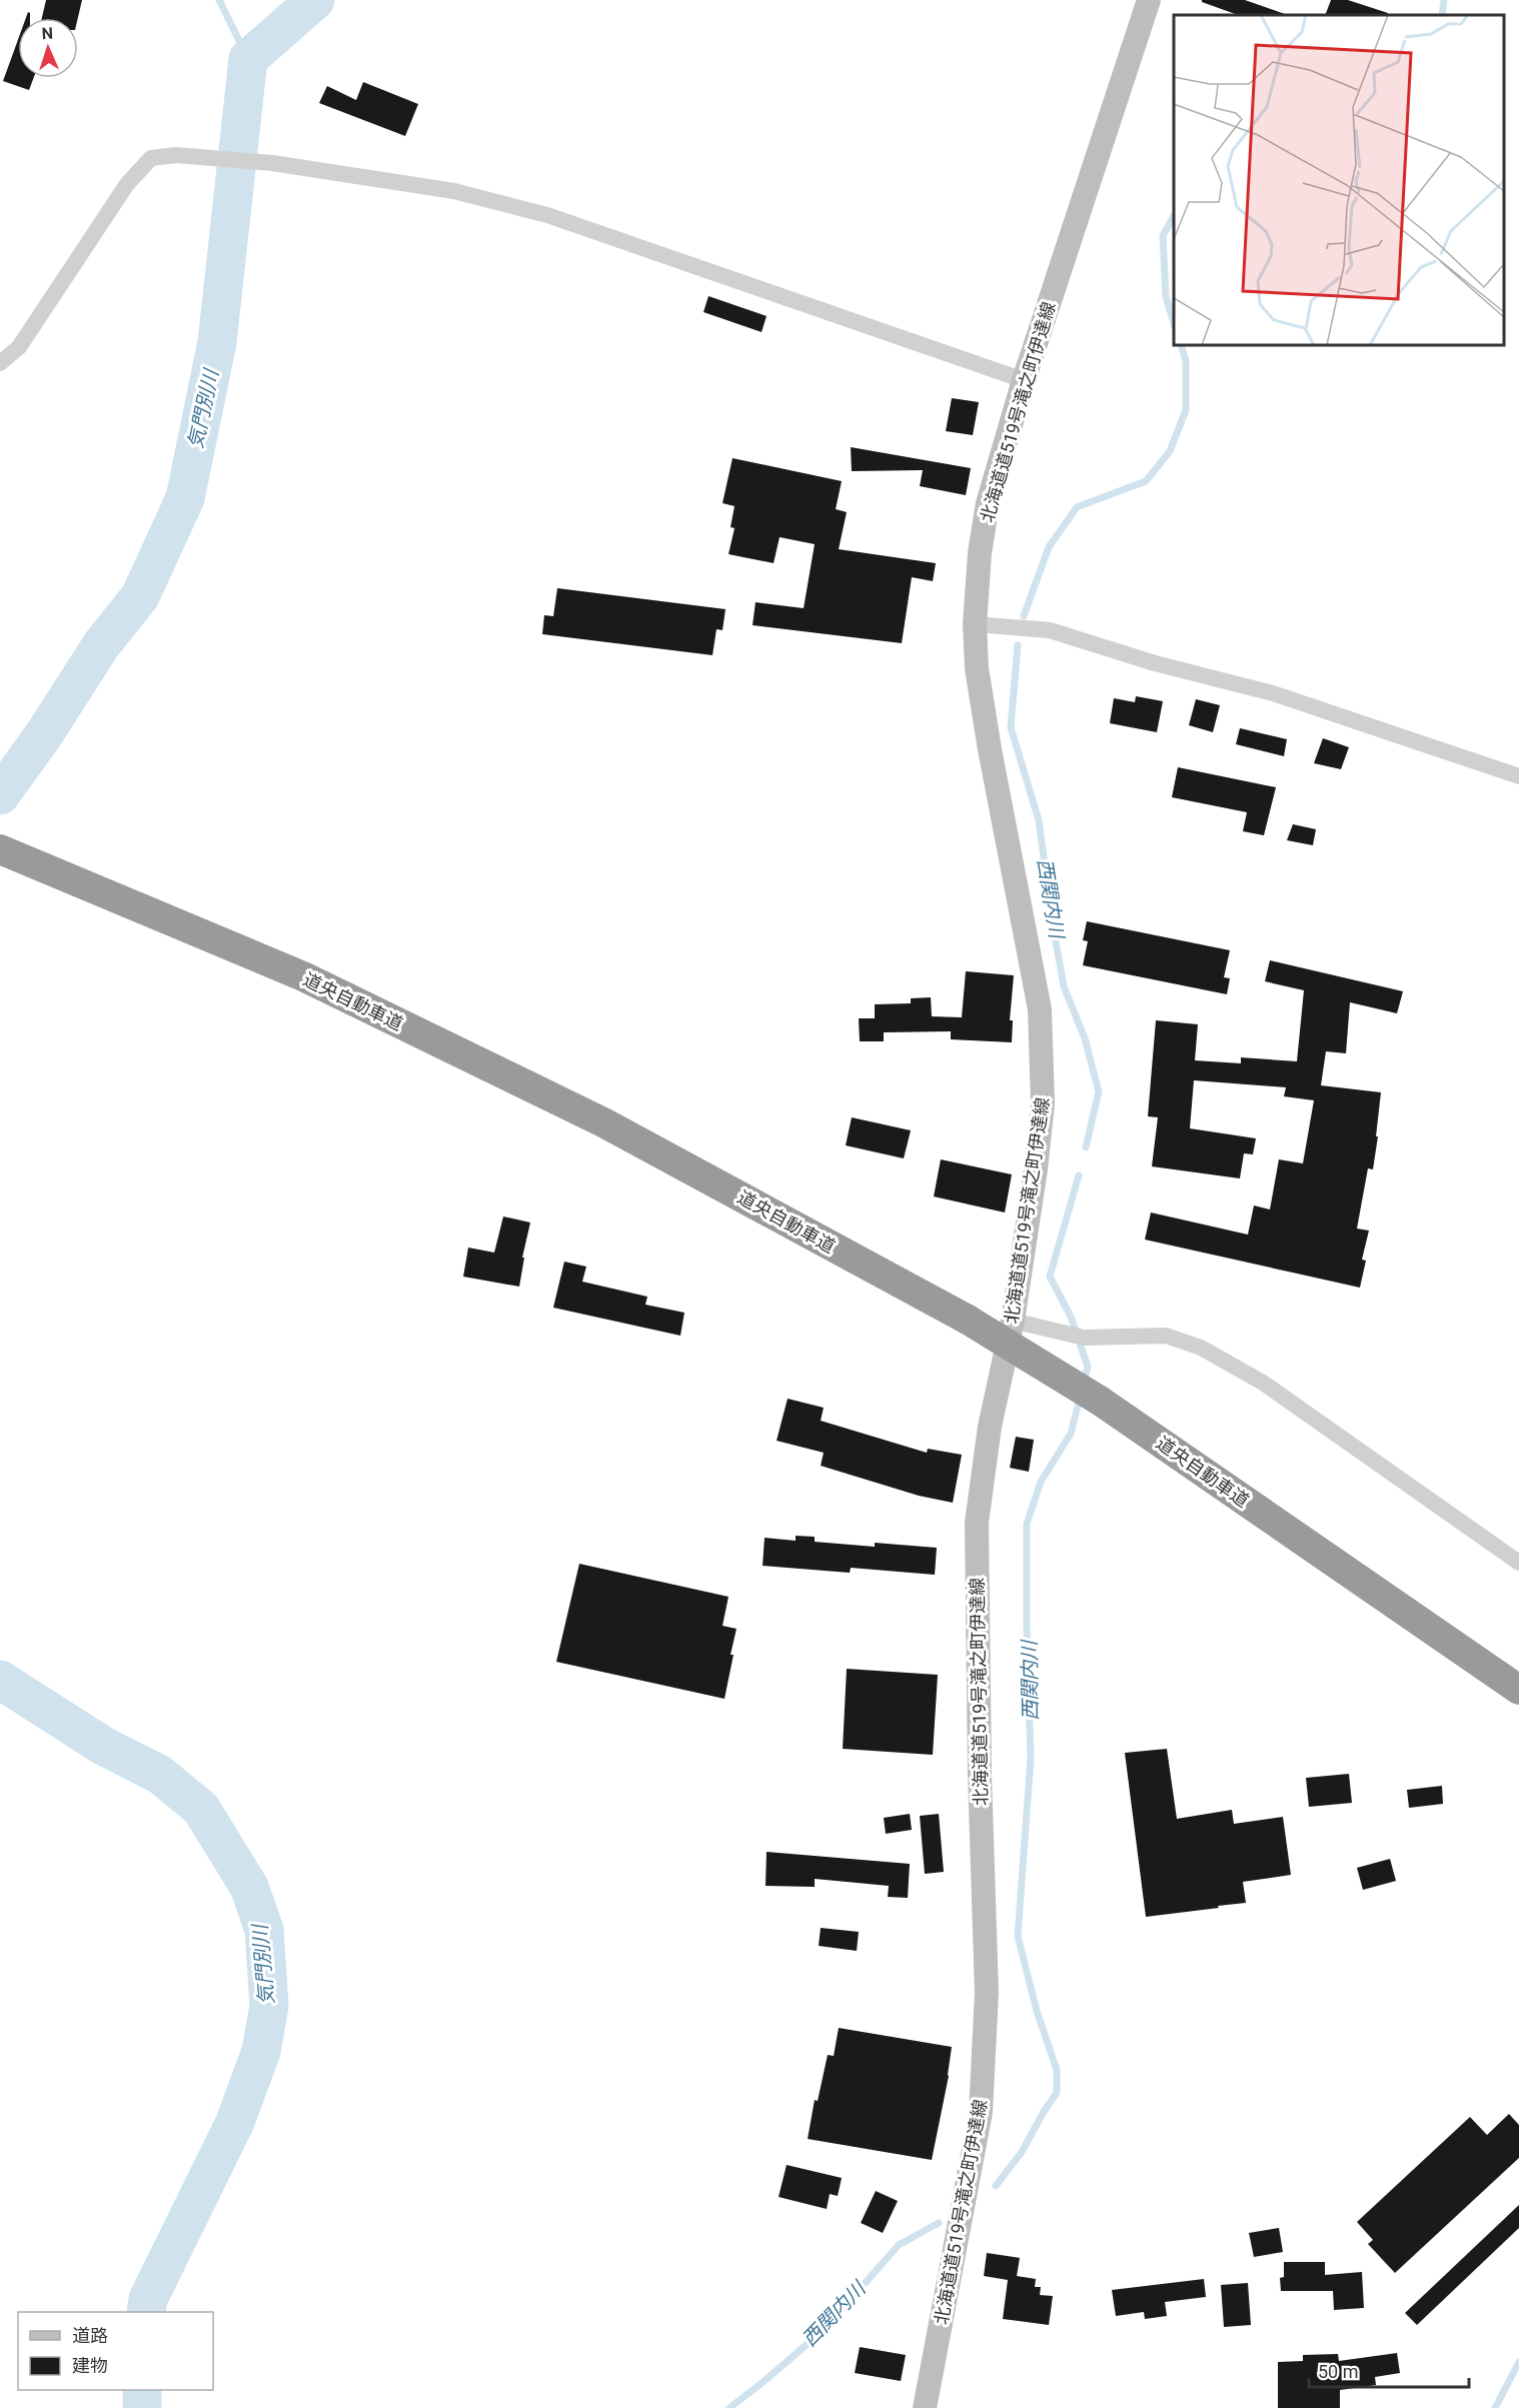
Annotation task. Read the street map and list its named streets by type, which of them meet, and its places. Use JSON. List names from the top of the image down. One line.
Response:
{"streets":{"highway":["道央自動車道"],"main road":["北海道道519号滝之町伊達線"]},"water":["気門別川","西関内川"],"legend":["道路","建物"],"scale_bar":"50 m","north":"top"}
